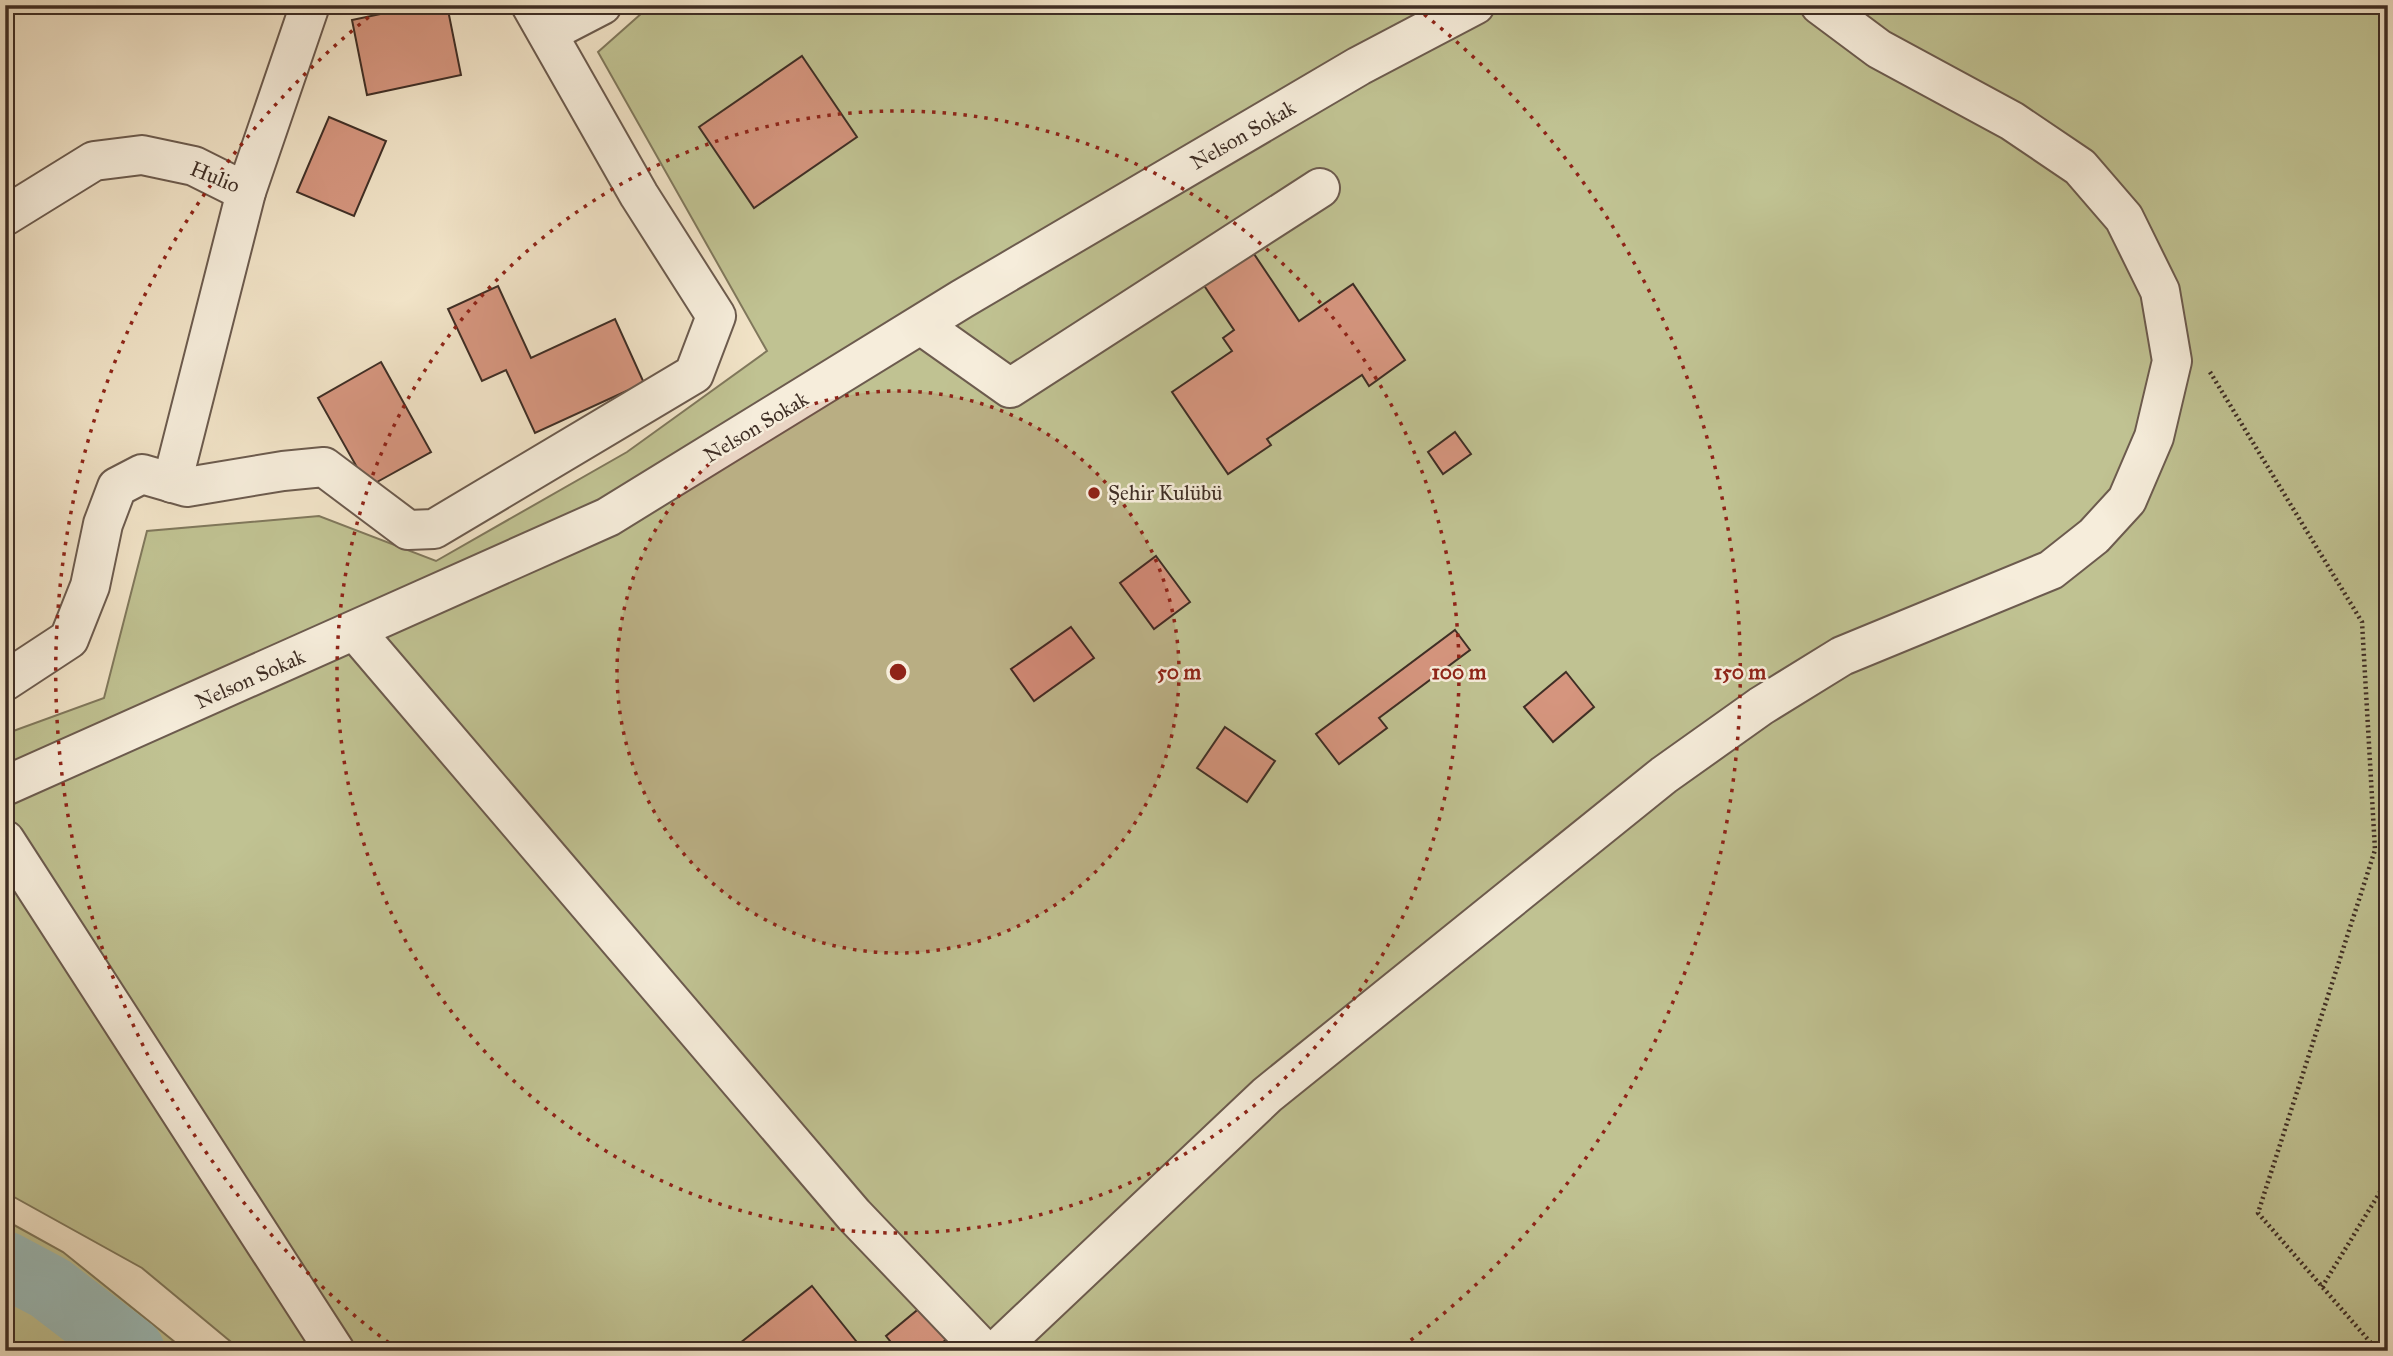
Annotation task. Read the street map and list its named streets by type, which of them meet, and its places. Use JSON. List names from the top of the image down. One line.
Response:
{"streets":{"street":["Nelson Sokak","Hulio"]},"places":["Şehir Kulübü"],"rings":["50 m","100 m","150 m"]}
